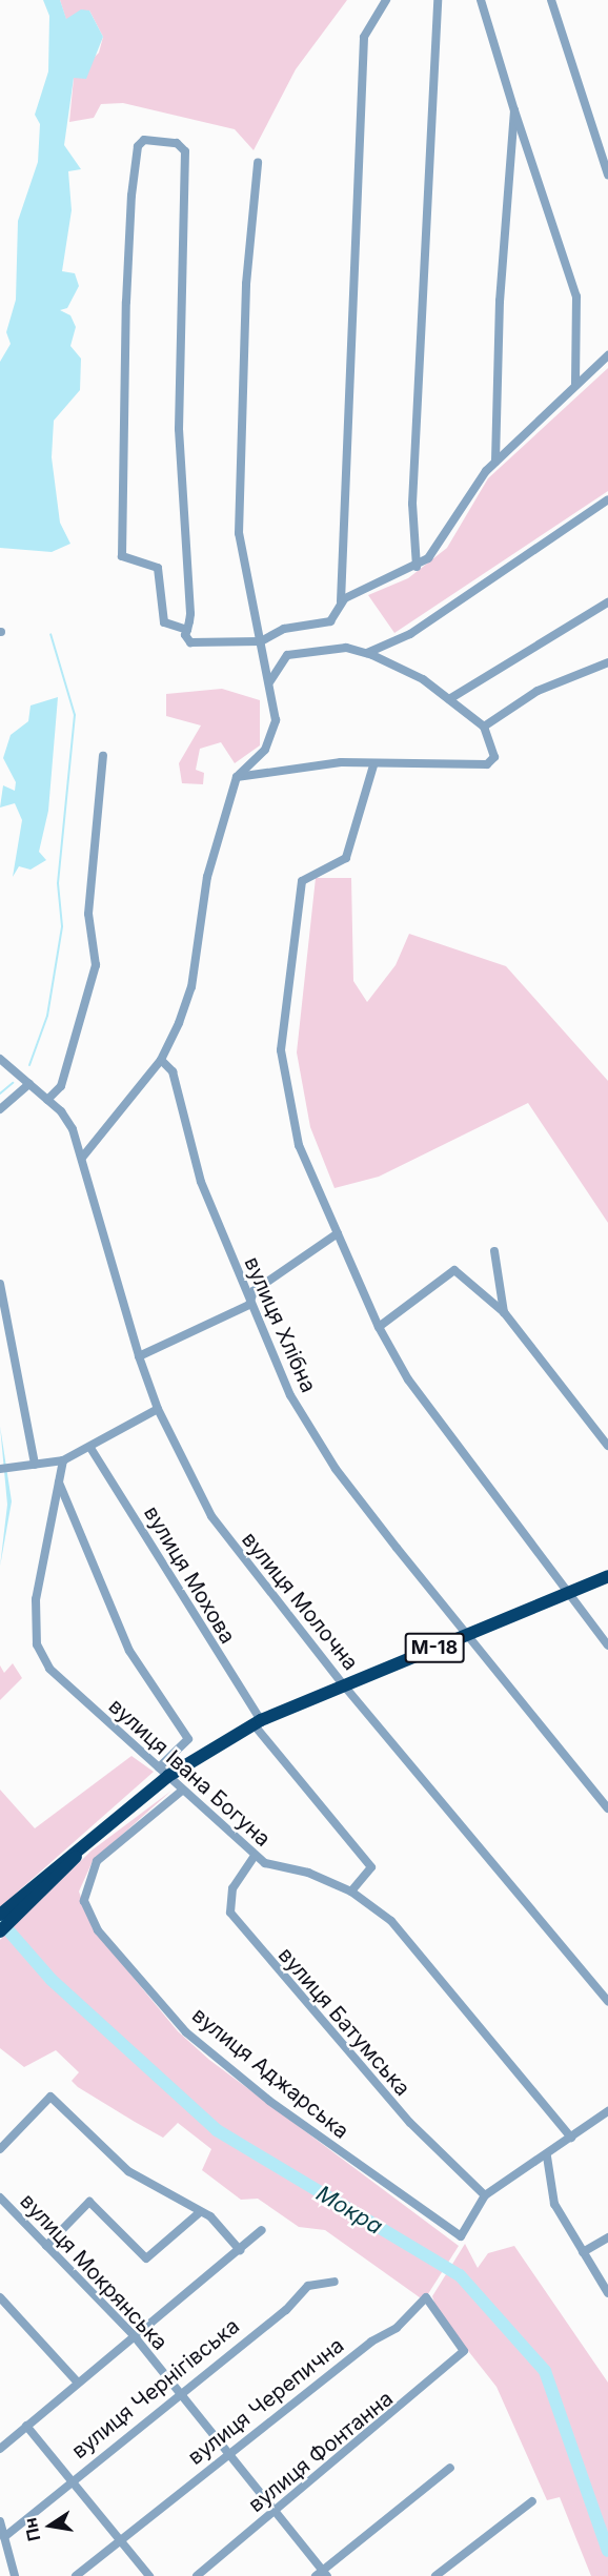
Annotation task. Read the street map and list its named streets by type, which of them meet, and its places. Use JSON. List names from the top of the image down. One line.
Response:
{"streets":{"highway":["М-18"],"street":["вулиця Хлібна","вулиця Мохова","вулиця Молочна","вулиця Івана Богуна","вулиця Батумська","вулиця Аджарська","вулиця Мокрянська","вулиця Чернігівська","вулиця Черепична","вулиця Фонтанна"]},"crossings":[["вулиця Хлібна","М-18"],["вулиця Мохова","М-18"],["вулиця Мохова","вулиця Івана Богуна"],["вулиця Молочна","М-18"],["М-18","вулиця Івана Богуна"],["вулиця Івана Богуна","вулиця Батумська"],["вулиця Івана Богуна","вулиця Аджарська"],["вулиця Батумська","вулиця Аджарська"],["вулиця Мокрянська","вулиця Чернігівська"],["вулиця Мокрянська","вулиця Черепична"],["вулиця Мокрянська","вулиця Фонтанна"],["вулиця Черепична","вулиця Фонтанна"]],"water":["Мокра"],"north":"left"}
